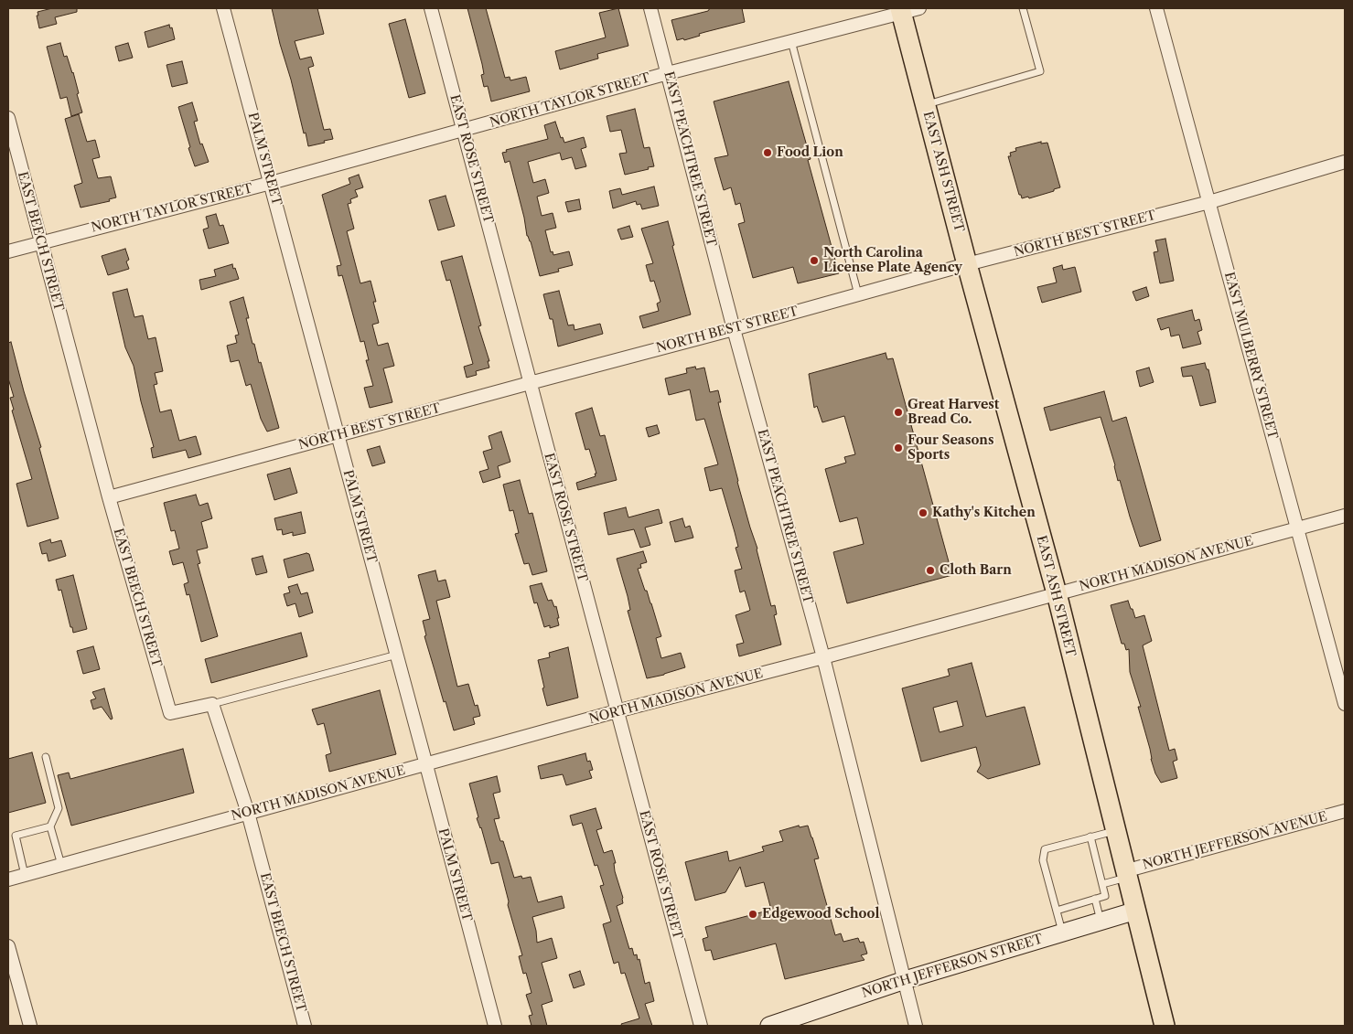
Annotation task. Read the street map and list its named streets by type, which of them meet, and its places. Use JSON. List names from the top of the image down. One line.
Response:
{"streets":{"main road":["EAST ASH STREET"],"street":["NORTH TAYLOR STREET","PALM STREET","EAST ROSE STREET","EAST PEACHTREE STREET","NORTH BEST STREET","EAST BEECH STREET","EAST MULBERRY STREET","NORTH MADISON AVENUE","NORTH JEFFERSON AVENUE","NORTH JEFFERSON STREET"]},"crossings":[["NORTH TAYLOR STREET","PALM STREET"],["NORTH TAYLOR STREET","EAST ROSE STREET"],["NORTH TAYLOR STREET","EAST PEACHTREE STREET"],["NORTH TAYLOR STREET","EAST ASH STREET"],["NORTH TAYLOR STREET","EAST BEECH STREET"],["PALM STREET","NORTH BEST STREET"],["PALM STREET","NORTH MADISON AVENUE"],["EAST ROSE STREET","NORTH BEST STREET"],["EAST ROSE STREET","NORTH MADISON AVENUE"],["EAST PEACHTREE STREET","NORTH BEST STREET"],["EAST PEACHTREE STREET","NORTH MADISON AVENUE"],["EAST PEACHTREE STREET","NORTH JEFFERSON STREET"],["EAST ASH STREET","NORTH BEST STREET"],["EAST ASH STREET","NORTH MADISON AVENUE"],["EAST ASH STREET","NORTH JEFFERSON AVENUE"],["EAST ASH STREET","NORTH JEFFERSON STREET"],["NORTH BEST STREET","EAST BEECH STREET"],["NORTH BEST STREET","EAST MULBERRY STREET"],["EAST BEECH STREET","NORTH MADISON AVENUE"],["EAST MULBERRY STREET","NORTH MADISON AVENUE"]],"places":["Food Lion","North Carolina License Plate Agency","Great Harvest Bread Co.","Four Seasons Sports","Kathy's Kitchen","Cloth Barn","Edgewood School"]}
